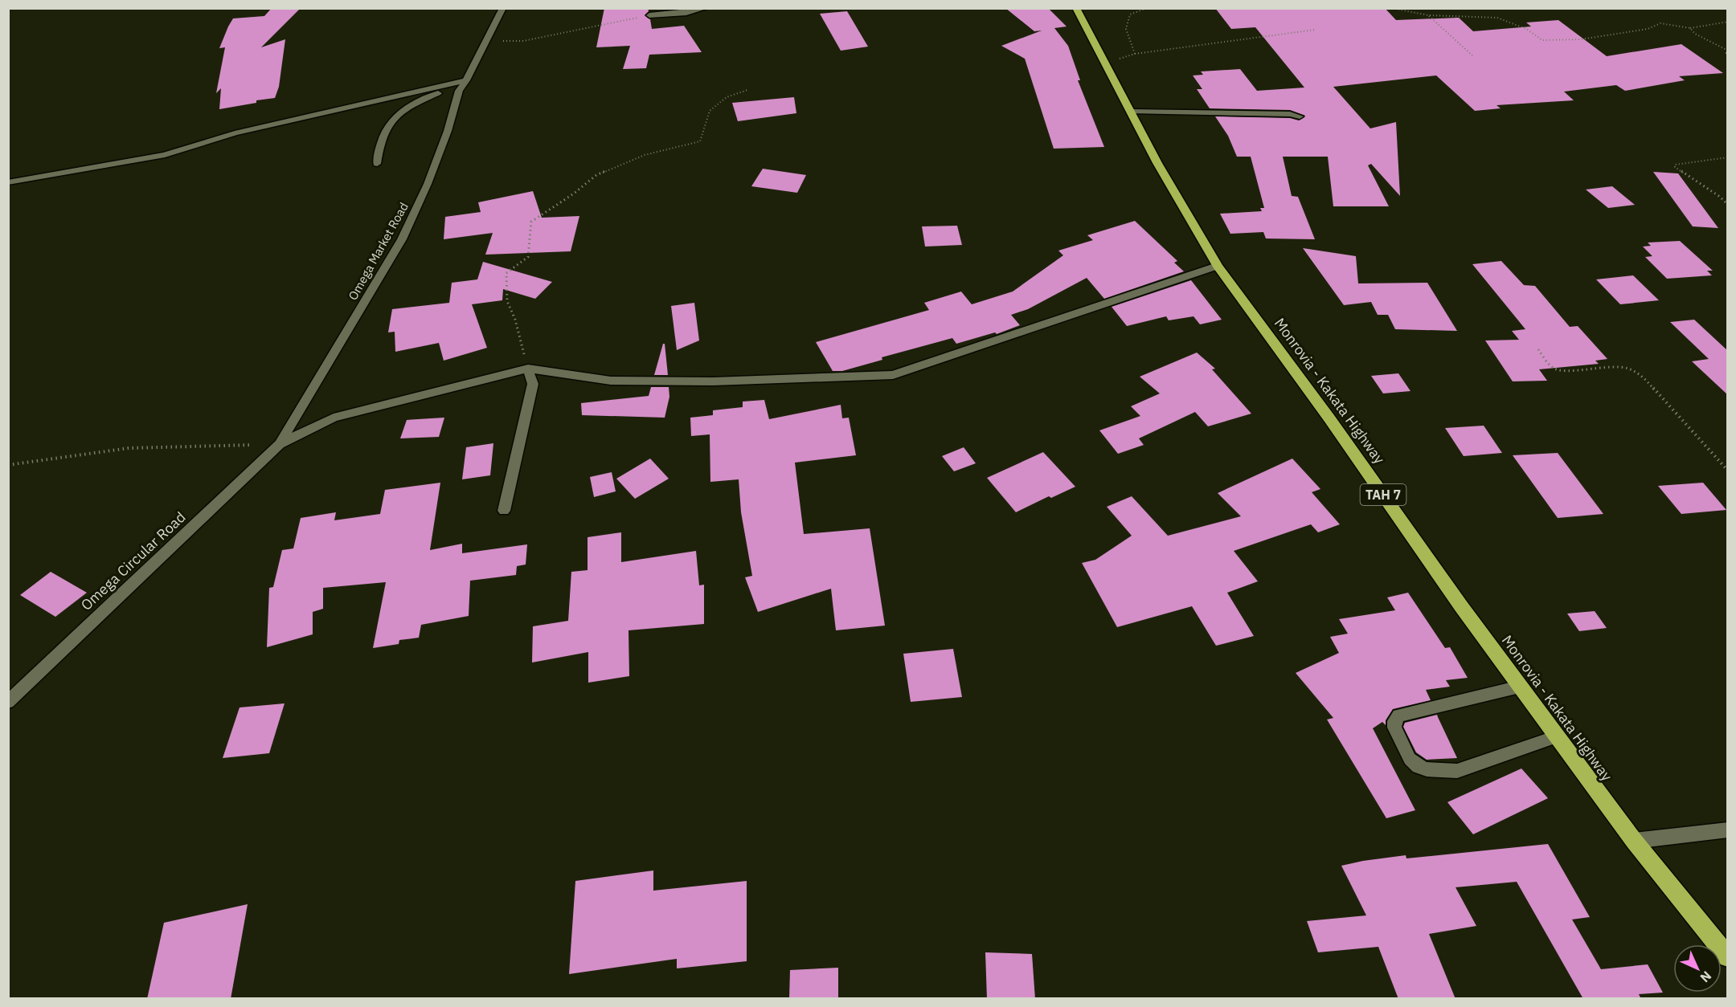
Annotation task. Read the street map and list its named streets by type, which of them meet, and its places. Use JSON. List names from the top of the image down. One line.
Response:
{"streets":{"highway":["Monrovia - Kakata Highway","TAH 7"],"street":["Omega Market Road","Omega Circular Road"]},"crossings":[["Omega Market Road","Omega Circular Road"]],"north":"bottom right"}
